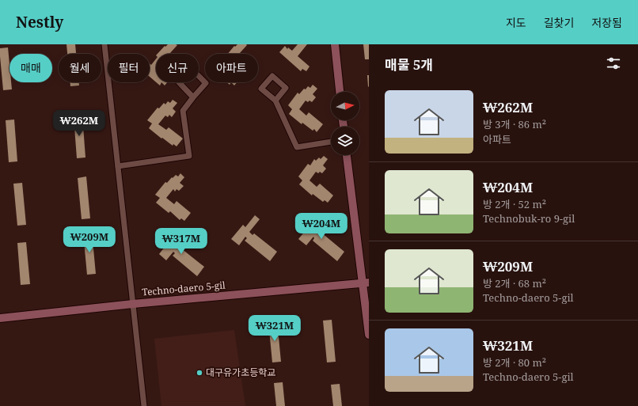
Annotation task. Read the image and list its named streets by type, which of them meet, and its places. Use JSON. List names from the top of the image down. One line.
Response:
{"streets":{"street":["Techno-daero 5-gil"]},"places":["대구유가초등학교"],"north":"right","page":{"header":"Nestly","nav":["지도","길찾기","저장됨"],"heading":"매물 5개","chip":["매매","월세","필터","신규","아파트"],"list":[{"name":"₩262M","note":"방 3개 · 86 m² · 아파트"},{"name":"₩204M","note":"방 2개 · 52 m² · Technobuk-ro 9-gil"},{"name":"₩209M","note":"방 2개 · 68 m² · Techno-daero 5-gil"},{"name":"₩321M","note":"방 2개 · 80 m² · Techno-daero 5-gil"}],"price":["₩262M","₩204M","₩209M","₩317M","₩321M"]}}
